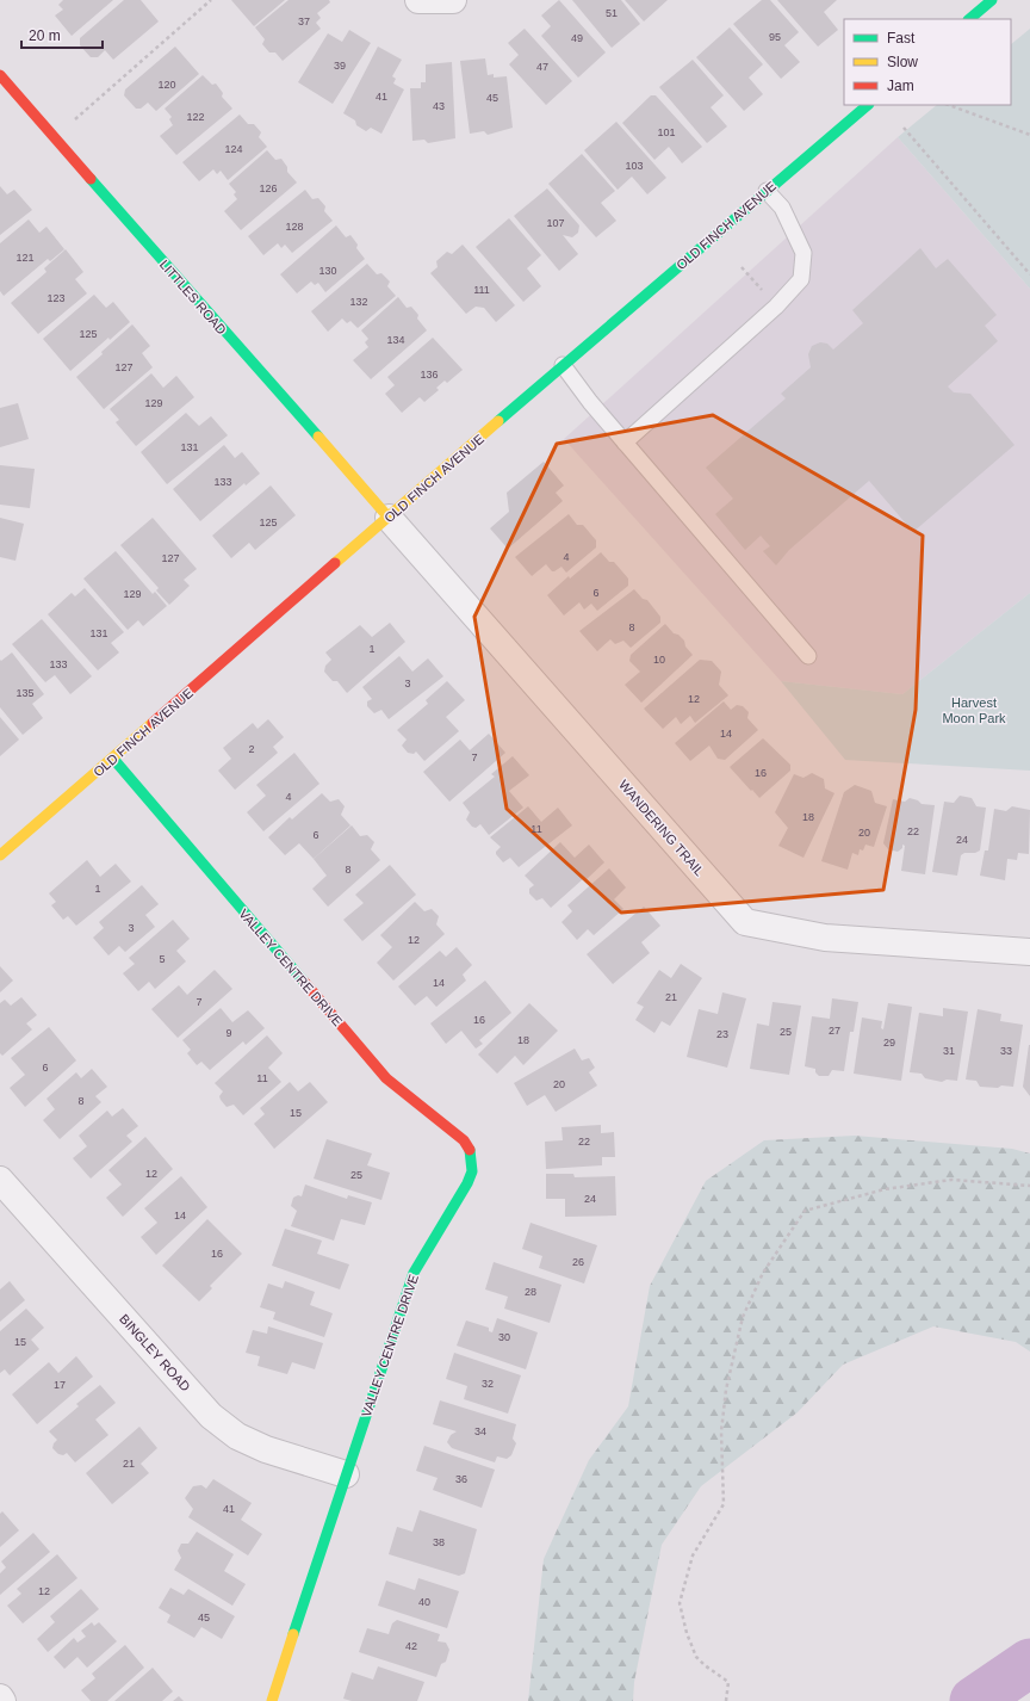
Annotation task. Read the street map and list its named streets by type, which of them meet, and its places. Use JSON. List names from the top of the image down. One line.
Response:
{"streets":{"street":["OLD FINCH AVENUE","LITTLES ROAD","WANDERING TRAIL","VALLEY CENTRE DRIVE","BINGLEY ROAD"]},"crossings":[["OLD FINCH AVENUE","LITTLES ROAD"],["OLD FINCH AVENUE","WANDERING TRAIL"],["OLD FINCH AVENUE","VALLEY CENTRE DRIVE"],["LITTLES ROAD","WANDERING TRAIL"],["VALLEY CENTRE DRIVE","BINGLEY ROAD"]],"parks":["Harvest Moon Park"],"house_numbers":["51","37","95","49","39","47","120","41","45","43","122","101","124","103","126","107","128","121","130","111","123","132","125","134","127","136","129","131","133","125","4","127","6","129","8","131","1","10","133","3","135","12","14","2","7","16","4","18","11","22","20","6","24","8","1","3","12","5","14","21","7","16","27","25","9","23","18","29","31","33","6","11","20","8","15","22","12","25","24","14","16","26","28","30","15","32","17","34","21","36","41","38","12","40","45","42"],"legend":["Fast","Slow","Jam"],"scale_bar":"20 m"}
